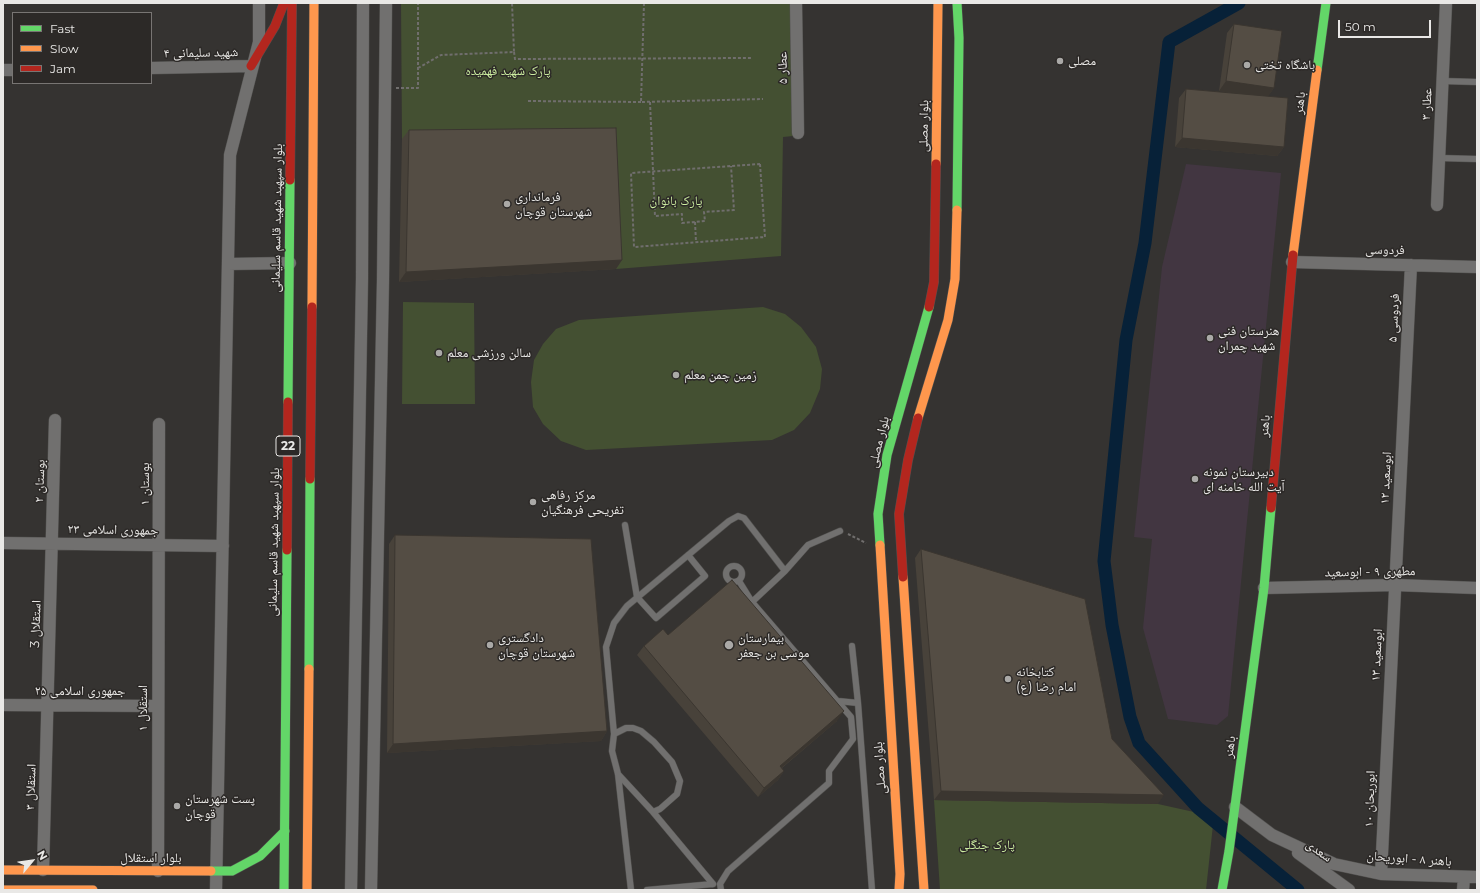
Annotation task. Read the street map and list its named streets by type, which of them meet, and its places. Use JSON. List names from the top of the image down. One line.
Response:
{"streets":{"main road":["باهنر","بلوار مصلی","بلوار سپهبد شهید قاسم سلیمانی","22","بلوار استقلال"],"street":["شهید سلیمانی ۴","عطار ۵","عطار ۳","فردوسی","فردوسی ۵","ابوسعید ۱۲","بوستان ۲","بوستان ۱","جمهوری اسلامی ۲۳","مطهری ۹ - ابوسعید","استقلال 3","ابوسعید ۱۳","جمهوری اسلامی ۲۵","استقلال ۱","استقلال ۳","ابوریحان ۱۰","سعدی","باهنر ۸ - ابوریحان"]},"crossings":[["باهنر","فردوسی"],["باهنر","مطهری ۹ - ابوسعید"],["باهنر","باهنر ۸ - ابوریحان"],["بلوار سپهبد شهید قاسم سلیمانی","بلوار استقلال"],["فردوسی","فردوسی ۵"],["فردوسی ۵","ابوسعید ۱۲"],["ابوسعید ۱۲","مطهری ۹ - ابوسعید"],["ابوسعید ۱۲","ابوسعید ۱۳"],["بوستان ۲","جمهوری اسلامی ۲۳"],["بوستان ۲","استقلال 3"],["بوستان ۱","جمهوری اسلامی ۲۳"],["بوستان ۱","استقلال ۱"],["جمهوری اسلامی ۲۳","استقلال 3"],["جمهوری اسلامی ۲۳","استقلال ۱"],["مطهری ۹ - ابوسعید","ابوسعید ۱۳"],["استقلال 3","جمهوری اسلامی ۲۵"],["استقلال 3","استقلال ۳"],["ابوسعید ۱۳","ابوریحان ۱۰"],["جمهوری اسلامی ۲۵","استقلال ۱"],["جمهوری اسلامی ۲۵","استقلال ۳"],["استقلال ۱","بلوار استقلال"],["استقلال ۳","بلوار استقلال"],["ابوریحان ۱۰","باهنر ۸ - ابوریحان"],["سعدی","باهنر ۸ - ابوریحان"]],"parks":["پارک شهید فهمیده","پارک بانوان","پارک جنگلی"],"places":["مصلی","باشگاه تختی","فرمانداری شهرستان قوچان","هنرستان فنی شهید چمران","سالن ورزشی معلم","زمین چمن معلم","دبیرستان نمونه آیت الله خامنه ای","مرکز رفاهی تفریحی فرهنگیان","دادگستری شهرستان قوچان","بیمارستان موسی بن جعفر","کتابخانه امام رضا (ع)","پست شهرستان قوچان"],"legend":["Fast","Slow","Jam"],"scale_bar":"50 m","north":"top right"}
